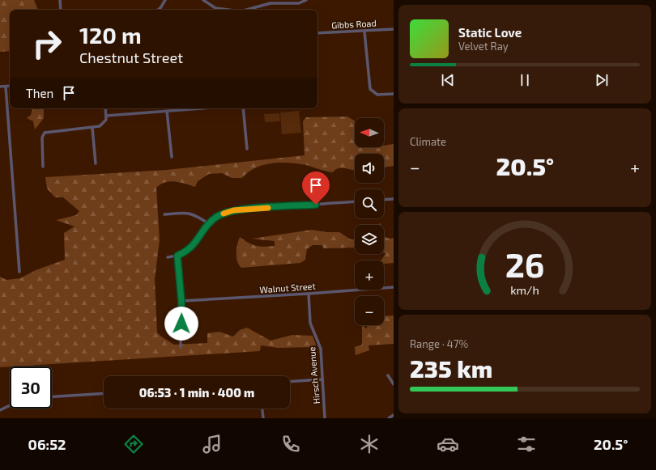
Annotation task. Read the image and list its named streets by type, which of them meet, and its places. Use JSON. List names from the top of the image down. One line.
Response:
{"streets":{"street":["Gibbs Road","Walnut Street","Hirsch Avenue"]},"crossings":[["Walnut Street","Hirsch Avenue"]],"north":"left","page":{"turn":["120 m","Chestnut Street"],"song":["Static Love","Velvet Ray"],"then":"Then","tile":["Climate",["Range · 47%","235 km"]],"map_buttons":["+","−"],"heat":["−","20.5°","+"],"limit":"30","trip":"06:53 · 1 min · 400 m","tabs":["06:52","20.5°"],"gauge":["26","km/h"]}}
